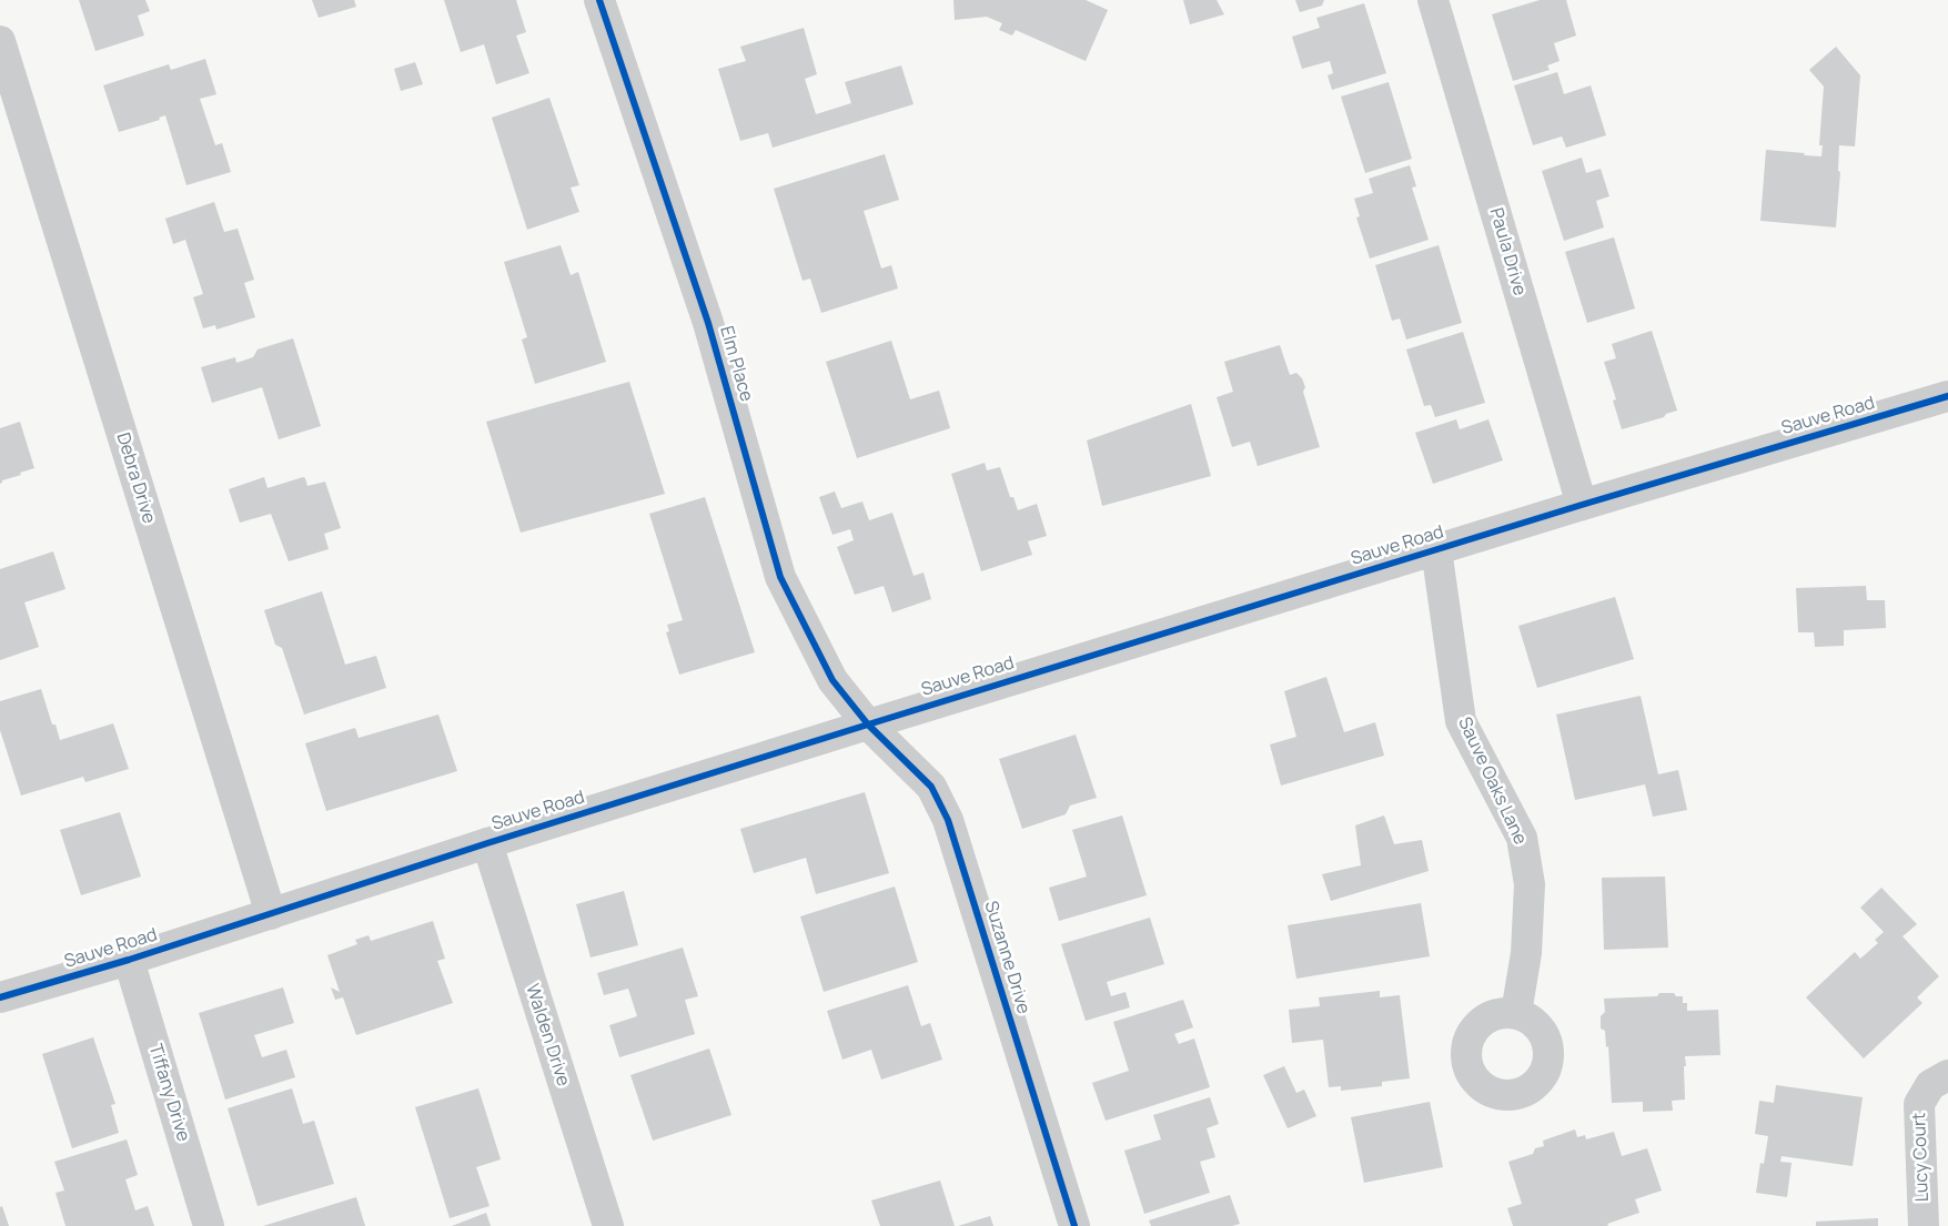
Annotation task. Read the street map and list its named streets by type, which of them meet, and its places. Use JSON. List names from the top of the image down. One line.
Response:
{"streets":{"street":["Paula Drive","Elm Place","Sauve Road","Debra Drive","Sauve Oaks Lane","Suzanne Drive","Walden Drive","Tiffany Drive","Lucy Court"]},"crossings":[["Paula Drive","Sauve Road"],["Elm Place","Sauve Road"],["Elm Place","Suzanne Drive"],["Sauve Road","Debra Drive"],["Sauve Road","Sauve Oaks Lane"],["Sauve Road","Suzanne Drive"],["Sauve Road","Walden Drive"],["Sauve Road","Tiffany Drive"]]}
